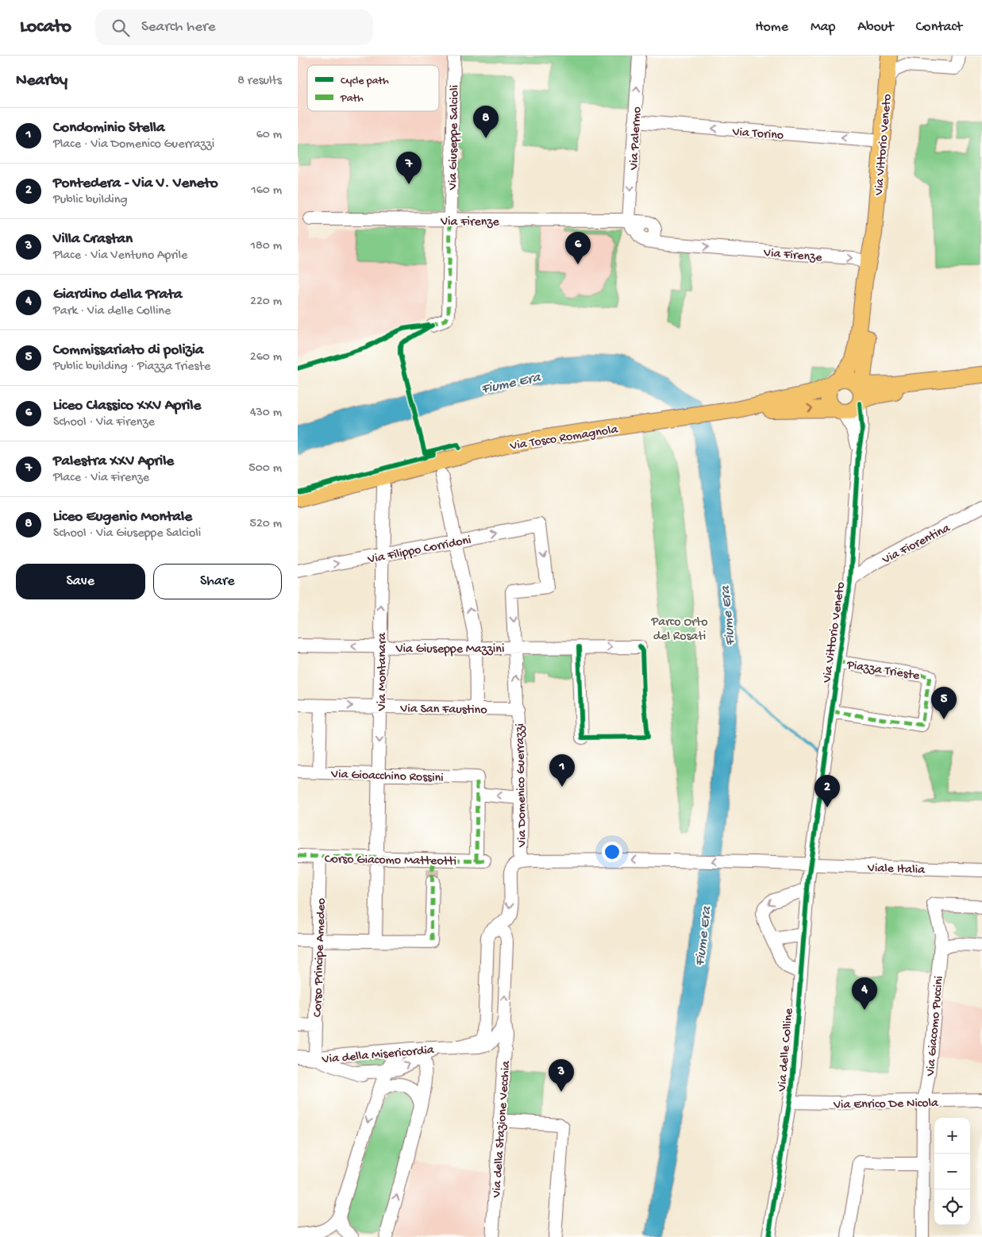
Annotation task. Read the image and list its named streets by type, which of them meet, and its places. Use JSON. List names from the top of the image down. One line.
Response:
{"streets":{"main road":["Via Vittorio Veneto","Via Tosco Romagnola"],"street":["Via Torino","Via Giuseppe Salcioli","Via Palermo","Via Firenze","Via Fiorentina","Via Filippo Corridoni","Via Giuseppe Mazzini","Piazza Trieste","Via Montanara","Via San Faustino","Via Gioacchino Rossini","Via Domenico Guerrazzi","Corso Giacomo Matteotti","Viale Italia","Corso Principe Amedeo","Via Giacomo Puccini","Via delle Colline","Via della Misericordia","Via Enrico De Nicola","Via della Stazione Vecchia"]},"crossings":[["Via Torino","Via Palermo"],["Via Torino","Via Vittorio Veneto"],["Via Giuseppe Salcioli","Via Firenze"],["Via Palermo","Via Firenze"],["Via Vittorio Veneto","Via Firenze"],["Via Vittorio Veneto","Via Tosco Romagnola"],["Via Vittorio Veneto","Via Fiorentina"],["Via Vittorio Veneto","Piazza Trieste"],["Via Vittorio Veneto","Viale Italia"],["Via Vittorio Veneto","Via delle Colline"],["Via Filippo Corridoni","Via Montanara"],["Via Filippo Corridoni","Via Domenico Guerrazzi"],["Via Giuseppe Mazzini","Via Montanara"],["Via Giuseppe Mazzini","Via Domenico Guerrazzi"],["Via Montanara","Via San Faustino"],["Via Montanara","Via Gioacchino Rossini"],["Via Montanara","Corso Giacomo Matteotti"],["Via San Faustino","Via Domenico Guerrazzi"],["Via Gioacchino Rossini","Corso Giacomo Matteotti"],["Corso Giacomo Matteotti","Corso Principe Amedeo"],["Viale Italia","Via delle Colline"],["Corso Principe Amedeo","Via della Misericordia"],["Via Giacomo Puccini","Via Enrico De Nicola"],["Via delle Colline","Via Enrico De Nicola"]],"one_way":["Via Torino","Via Firenze","Via Filippo Corridoni"],"water":["Fiume Era"],"parks":["Parco Orto del Rosati"],"legend":["Cycle path","Path"],"page":{"header":"Locato","search":"Search here","nav":["Home","Map","About","Contact"],"heading":["Nearby","8 results"],"pins":["8","7","6","5","1","2","4","3"],"list":[{"mark":"1","name":"Condominio Stella","note":"Place · Via Domenico Guerrazzi","value":"60 m"},{"mark":"2","name":"Pontedera - Via V. Veneto","note":"Public building","value":"160 m"},{"mark":"3","name":"Villa Crastan","note":"Place · Via Ventuno Aprile","value":"180 m"},{"mark":"4","name":"Giardino della Prata","note":"Park · Via delle Colline","value":"220 m"},{"mark":"5","name":"Commissariato di polizia","note":"Public building · Piazza Trieste","value":"260 m"},{"mark":"6","name":"Liceo Classico XXV Aprile","note":"School · Via Firenze","value":"430 m"},{"mark":"7","name":"Palestra XXV Aprile","note":"Place · Via Firenze","value":"500 m"},{"mark":"8","name":"Liceo Eugenio Montale","note":"School · Via Giuseppe Salcioli","value":"520 m"}],"buttons":["Save","Share"],"map_buttons":["+","−"]}}
